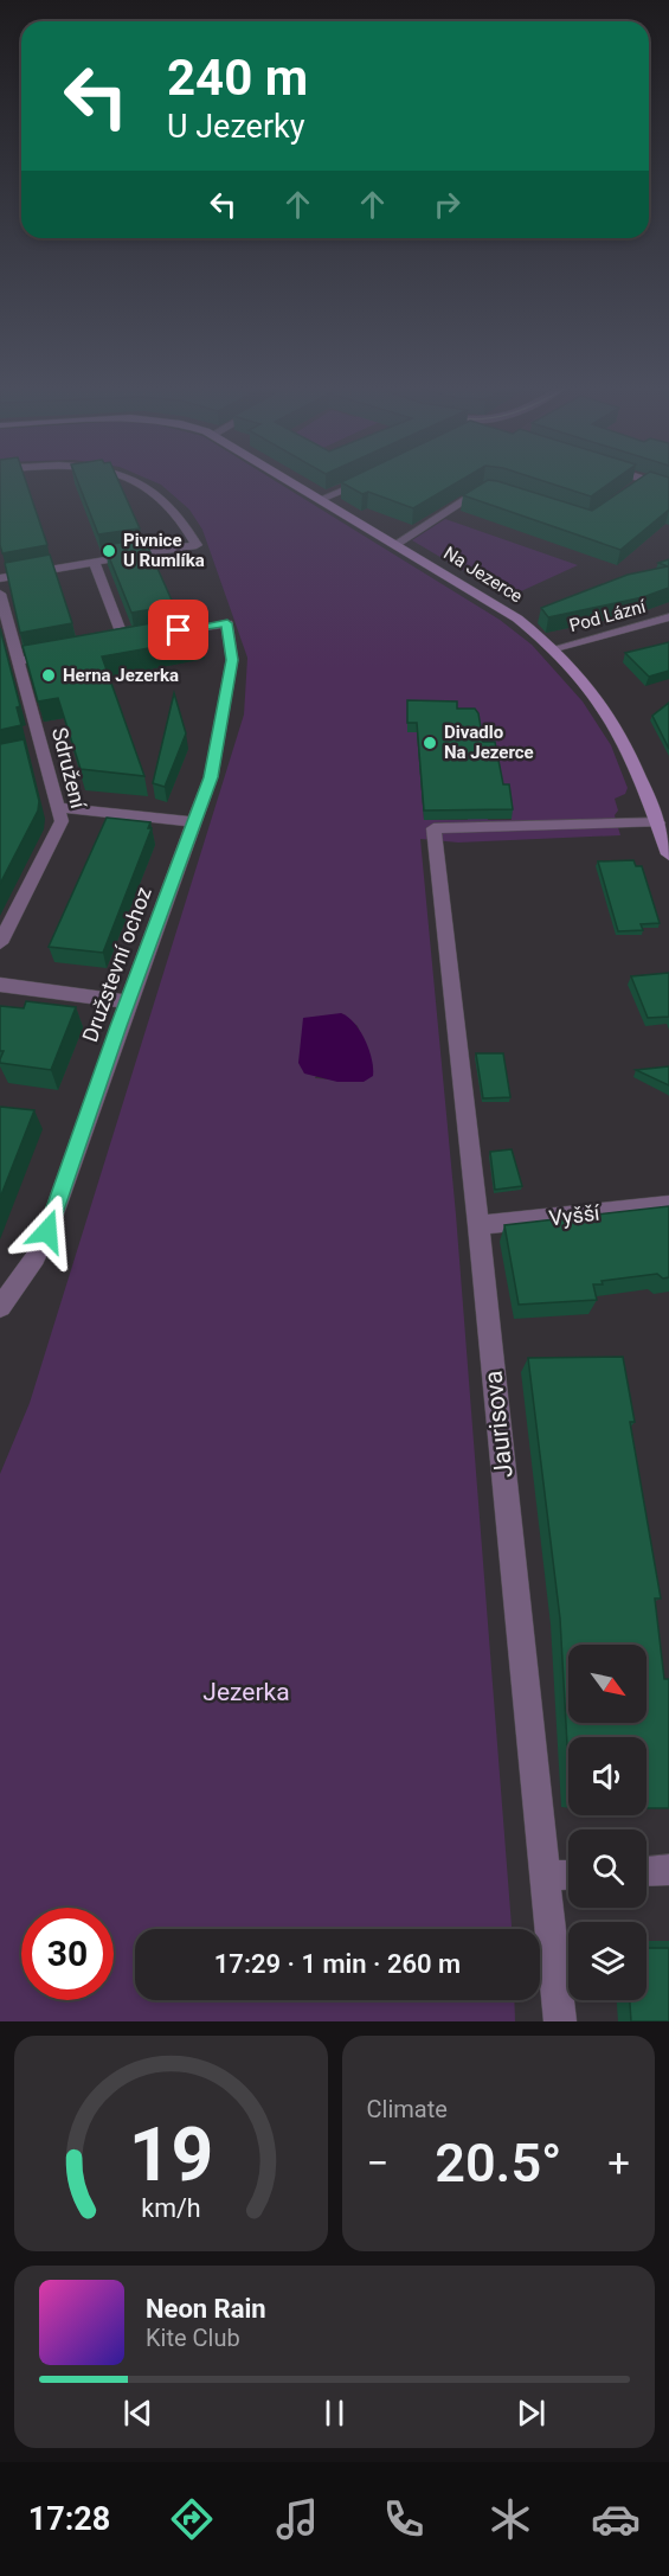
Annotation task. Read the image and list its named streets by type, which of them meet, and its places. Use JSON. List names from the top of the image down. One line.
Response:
{"streets":{"street":["Na Jezerce","Pod Lázní","Sdružení","Družstevní ochoz","Vyšší","Jaurisova"]},"crossings":[["Na Jezerce","Pod Lázní"],["Na Jezerce","Jaurisova"],["Vyšší","Jaurisova"]],"parks":["Jezerka"],"places":["Pivnice U Rumlíka","Herna Jezerka","Divadlo Na Jezerce"],"north":"bottom right","page":{"turn":["240 m","U Jezerky"],"limit":"30","trip":"17:29 · 1 min · 260 m","tile":"Climate","heat":["−","20.5°","+"],"song":["Neon Rain","Kite Club"],"tabs":"17:28","gauge":["19","km/h"]}}
